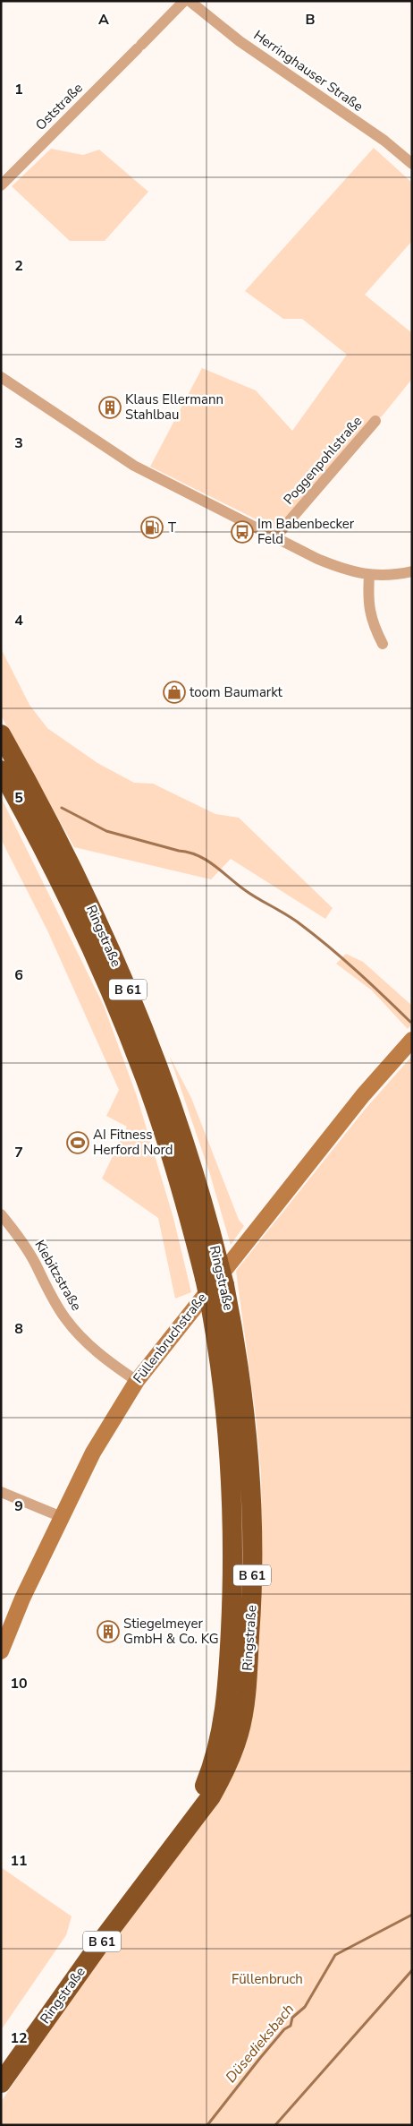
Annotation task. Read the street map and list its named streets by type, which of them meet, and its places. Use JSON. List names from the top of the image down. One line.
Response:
{"streets":{"highway":["Ringstraße","B 61"],"street":["Herringhauser Straße","Oststraße","Poggenpohlstraße","Kiebitzstraße","Füllenbruchstraße"]},"crossings":[["Kiebitzstraße","Füllenbruchstraße"]],"water":["Düsedieksbach"],"parks":["Füllenbruch"],"places":{"building":["Klaus Ellermann Stahlbau","Stiegelmeyer GmbH & Co. KG"],"fuel station":["T"],"bus stop":["Im Babenbecker Feld"],"shop":["toom Baumarkt"],"sports":["AI Fitness Herford Nord"]},"grid":{"columns":["A","B"],"rows":["1","2","3","4","5","6","7","8","9","10","11","12"]}}
